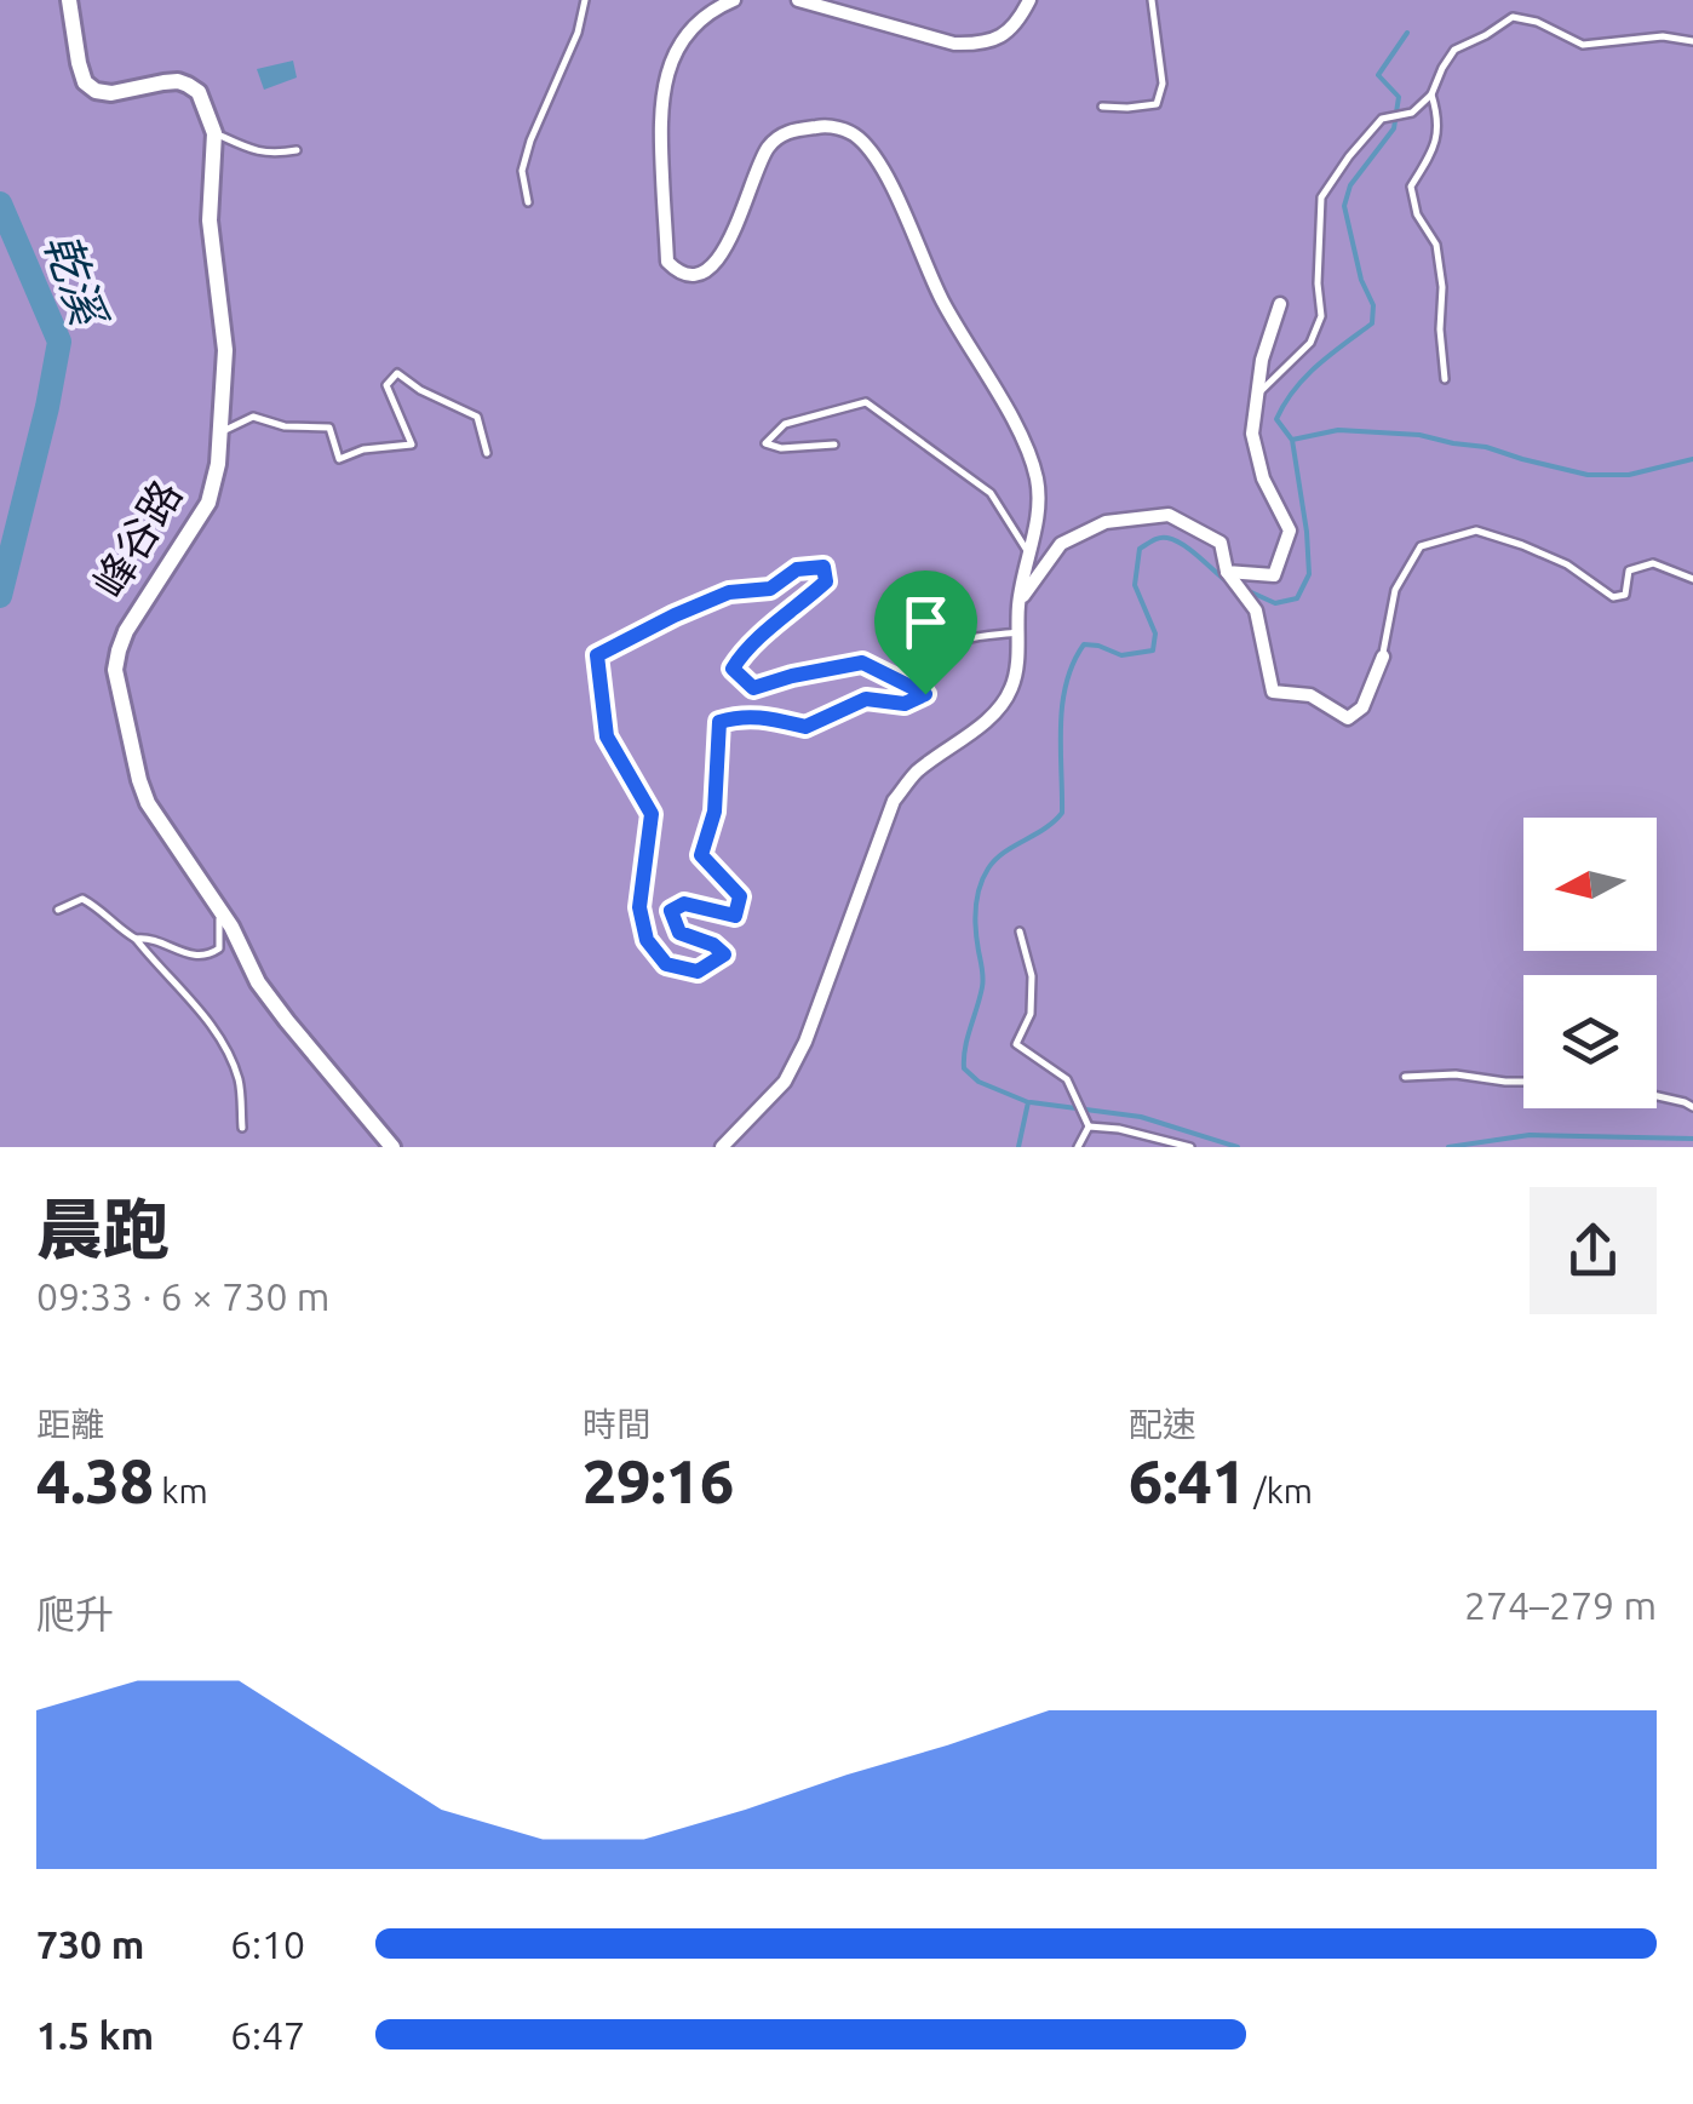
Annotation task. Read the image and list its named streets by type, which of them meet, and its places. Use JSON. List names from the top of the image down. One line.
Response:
{"streets":{"street":["峰谷路"]},"water":["乾溪"],"north":"left","page":{"heading":["晨跑","09:33 · 6 × 730 m"],"stats":[["距離","4.38 km"],["時間","29:16"],["配速","6:41 /km"]],"chart":["爬升","274–279 m"],"list":[{"name":"730 m","note":"6:10"},{"name":"1.5 km","note":"6:47"}]}}
